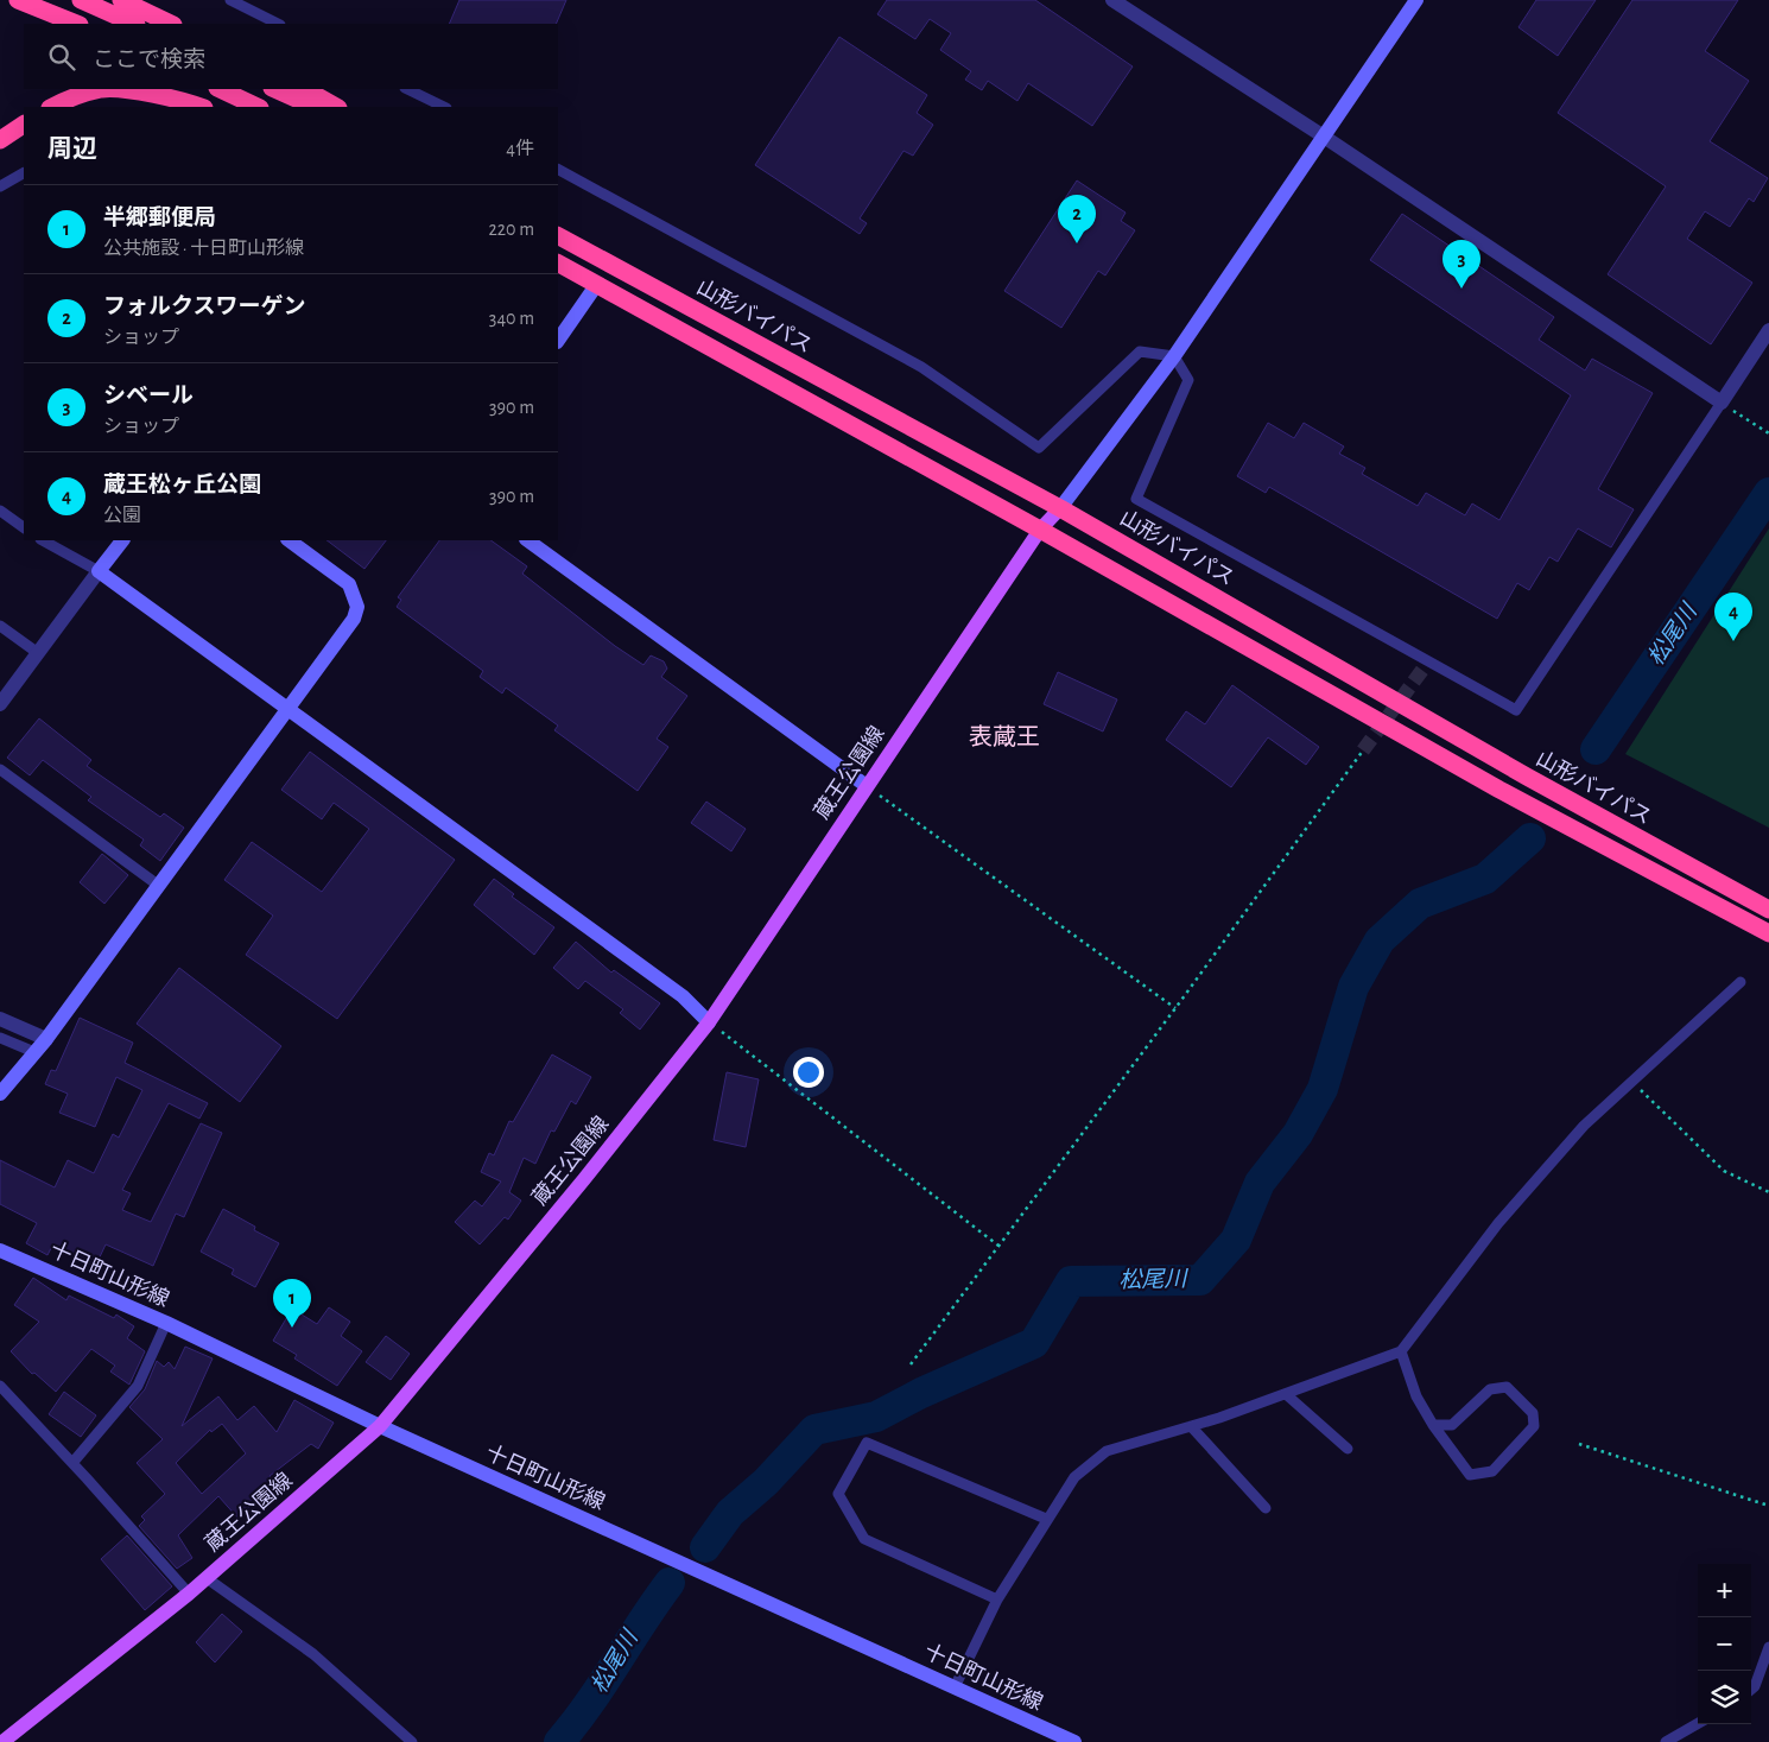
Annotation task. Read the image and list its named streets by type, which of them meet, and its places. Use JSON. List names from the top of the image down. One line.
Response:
{"streets":{"highway":["山形バイパス"],"main road":["蔵王公園線"],"street":["十日町山形線"]},"crossings":[["山形バイパス","蔵王公園線"],["蔵王公園線","十日町山形線"]],"districts":["表蔵王"],"water":["松尾川"],"page":{"search":"ここで検索","heading":["周辺","4件"],"list":[{"mark":"1","name":"半郷郵便局","note":"公共施設 · 十日町山形線","value":"220 m"},{"mark":"2","name":"フォルクスワーゲン","note":"ショップ","value":"340 m"},{"mark":"3","name":"シベール","note":"ショップ","value":"390 m"},{"mark":"4","name":"蔵王松ヶ丘公園","note":"公園","value":"390 m"}],"pins":["2","3","4","1"],"map_buttons":["+","−"]}}
